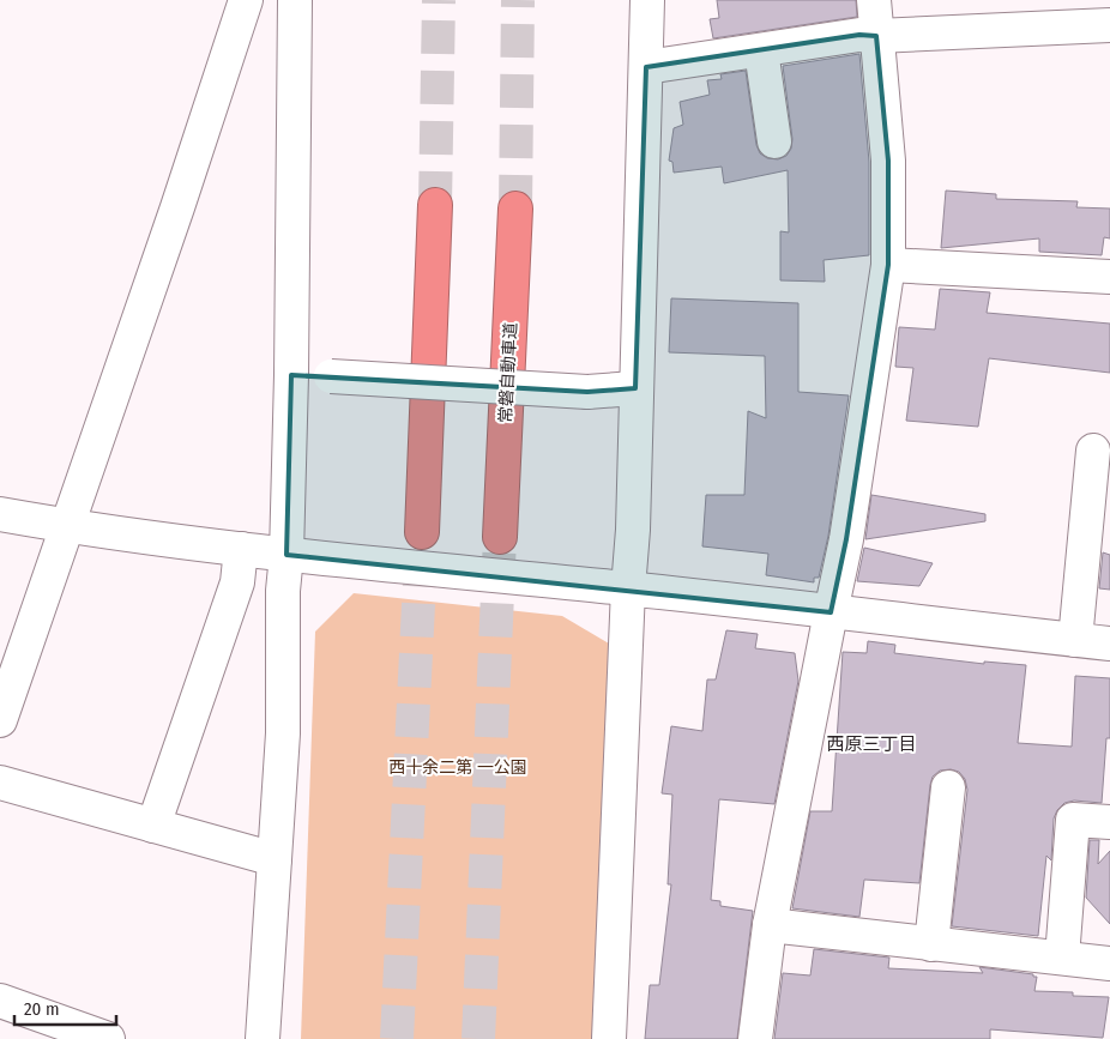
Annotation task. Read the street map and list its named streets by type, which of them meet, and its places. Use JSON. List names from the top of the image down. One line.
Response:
{"streets":{"highway":["常磐自動車道"]},"districts":["西原三丁目"],"parks":["西十余二第 一公園"],"scale_bar":"20 m"}
